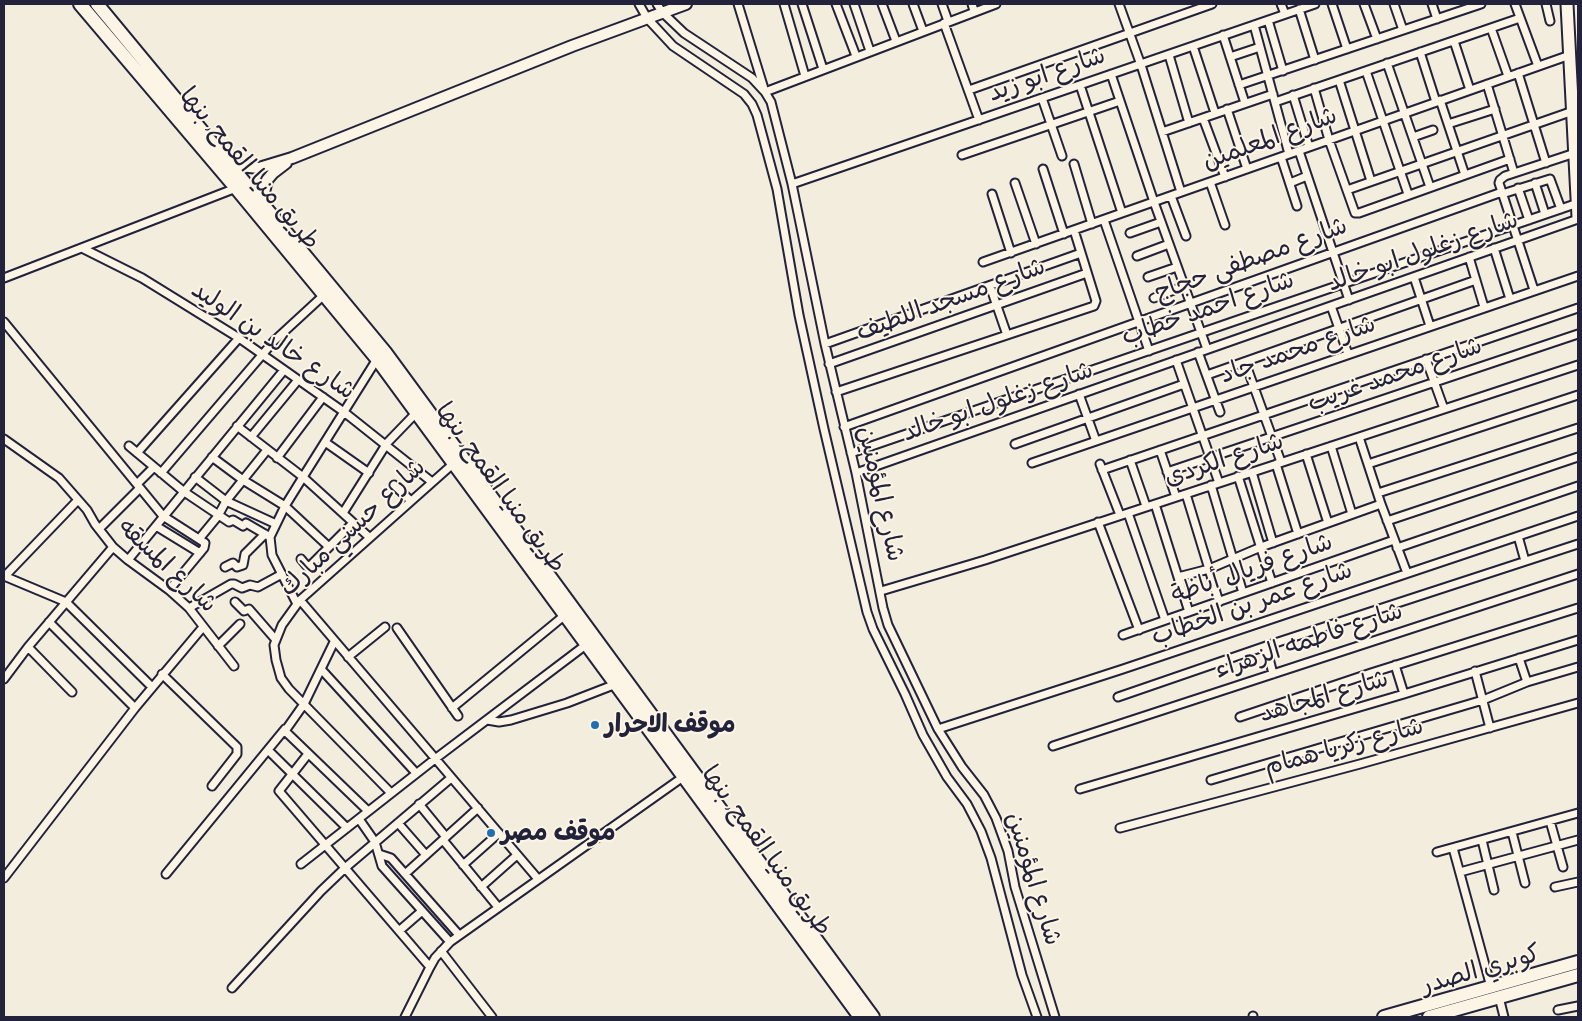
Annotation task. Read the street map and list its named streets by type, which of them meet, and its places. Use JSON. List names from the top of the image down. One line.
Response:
{"streets":{"highway":["طريق منيا القمح, بنها","كوبري الصدر"],"street":["شارع ابو زيد","شارع المعلمين","شارع زغلول ابو خالد","شارع مصطفى حجاج","شارع مسجد اللطيف","شارع احمد خطاب","شارع خالد بن الوليد","شارع محمد جاد","شارع محمد غريب","شارع الكردى","شارع المؤمنين","شارع حسني مبارك","شارع المسقه","شارع فريال أباظة","شارع عمر بن الخطاب","شارع فاطمه الزهراء","شارع المجاهد","شارع زكريا همام"]},"crossings":[["شارع ابو زيد","شارع المؤمنين"],["طريق منيا القمح, بنها","شارع حسني مبارك"],["شارع زغلول ابو خالد","شارع المؤمنين"],["شارع مصطفى حجاج","شارع المؤمنين"],["شارع مسجد اللطيف","شارع المؤمنين"],["شارع احمد خطاب","شارع المؤمنين"],["شارع خالد بن الوليد","شارع حسني مبارك"],["شارع الكردى","شارع المؤمنين"],["شارع المؤمنين","شارع عمر بن الخطاب"]],"places":["موقف الاحرار","موقف مصر"]}
